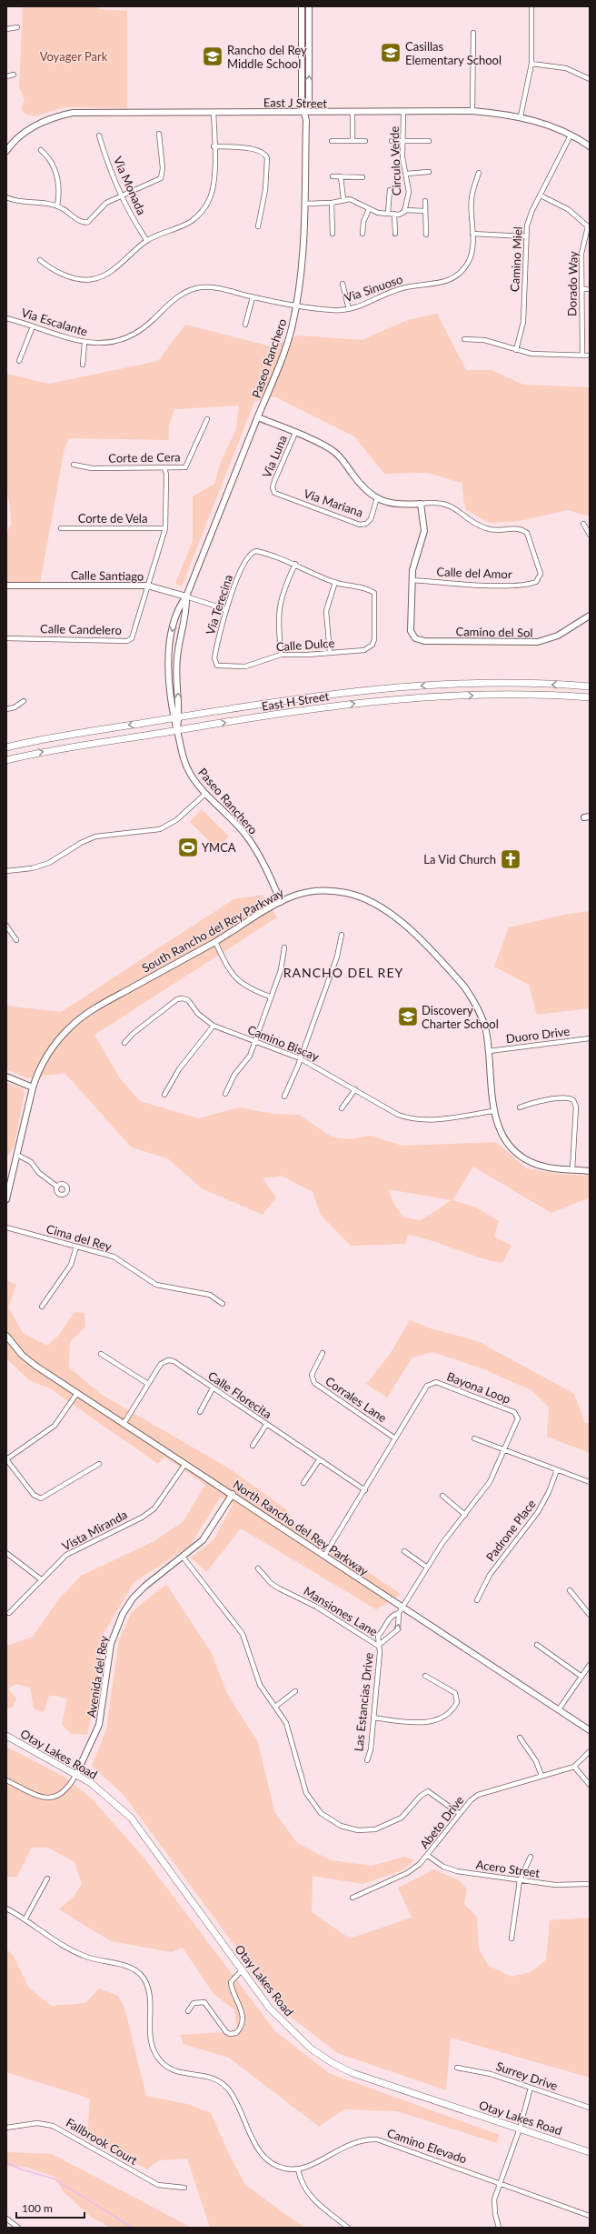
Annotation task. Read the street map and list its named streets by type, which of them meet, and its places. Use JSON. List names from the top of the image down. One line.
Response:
{"streets":{"main road":["East H Street","Otay Lakes Road"],"street":["East J Street","Circulo Verde","Via Monada","Camino Miel","Dorado Way","Via Sinuoso","Via Escalante","Paseo Ranchero","Via Luna","Corte de Cera","Via Mariana","Corte de Vela","Calle del Amor","Calle Santiago","Via Terecina","Calle Candelero","Camino del Sol","Calle Dulce","South Rancho del Rey Parkway","Duoro Drive","Camino Biscay","Cima del Rey","Bayona Loop","Calle Florecita","Corrales Lane","North Rancho del Rey Parkway","Vista Miranda","Padrone Place","Mansiones Lane","Avenida del Rey","Las Estancias Drive","Abeto Drive","Acero Street","Surrey Drive","Fallbrook Court","Camino Elevado"]},"crossings":[["East J Street","Circulo Verde"],["East J Street","Camino Miel"],["East J Street","Paseo Ranchero"],["Camino Miel","Dorado Way"],["Via Sinuoso","Via Escalante"],["Via Sinuoso","Paseo Ranchero"],["Via Escalante","Paseo Ranchero"],["Paseo Ranchero","Calle Santiago"],["Paseo Ranchero","East H Street"],["Paseo Ranchero","South Rancho del Rey Parkway"],["Via Luna","Via Mariana"],["Corte de Cera","Calle Candelero"],["Corte de Vela","Calle Candelero"],["Calle del Amor","Camino del Sol"],["Calle Santiago","Via Terecina"],["Calle Santiago","Calle Candelero"],["Via Terecina","Calle Dulce"],["South Rancho del Rey Parkway","Duoro Drive"],["South Rancho del Rey Parkway","Camino Biscay"],["Bayona Loop","Calle Florecita"],["Bayona Loop","Corrales Lane"],["Bayona Loop","North Rancho del Rey Parkway"],["Bayona Loop","Las Estancias Drive"],["Calle Florecita","North Rancho del Rey Parkway"],["North Rancho del Rey Parkway","Vista Miranda"],["North Rancho del Rey Parkway","Avenida del Rey"],["North Rancho del Rey Parkway","Las Estancias Drive"],["Mansiones Lane","Las Estancias Drive"],["Avenida del Rey","Otay Lakes Road"],["Abeto Drive","Acero Street"]],"districts":["RANCHO DEL REY"],"parks":["Voyager Park"],"places":{"school or university":["Casillas Elementary School","Rancho del Rey Middle School","Discovery Charter School"],"sports":["YMCA"],"church":["La Vid Church"]},"scale_bar":"100 m"}
